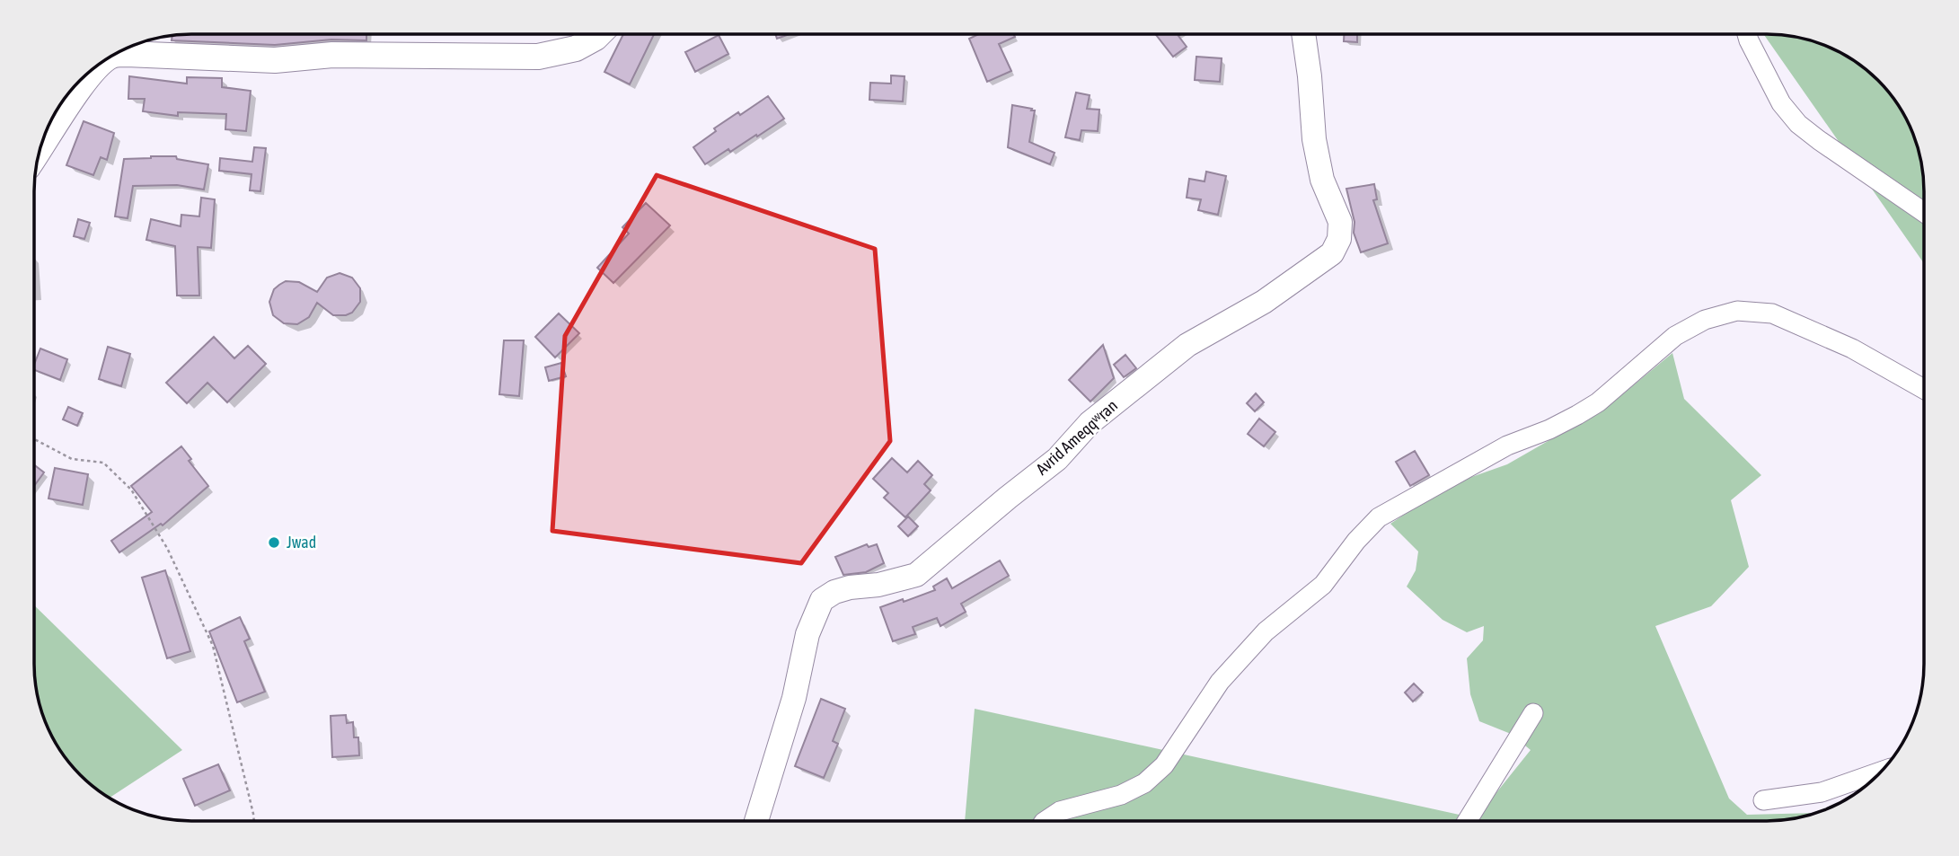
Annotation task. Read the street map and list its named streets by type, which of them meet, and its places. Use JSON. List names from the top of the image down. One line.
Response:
{"streets":{"street":["Avrid Ameqqʷṛan"]},"places":["Jwad"]}
